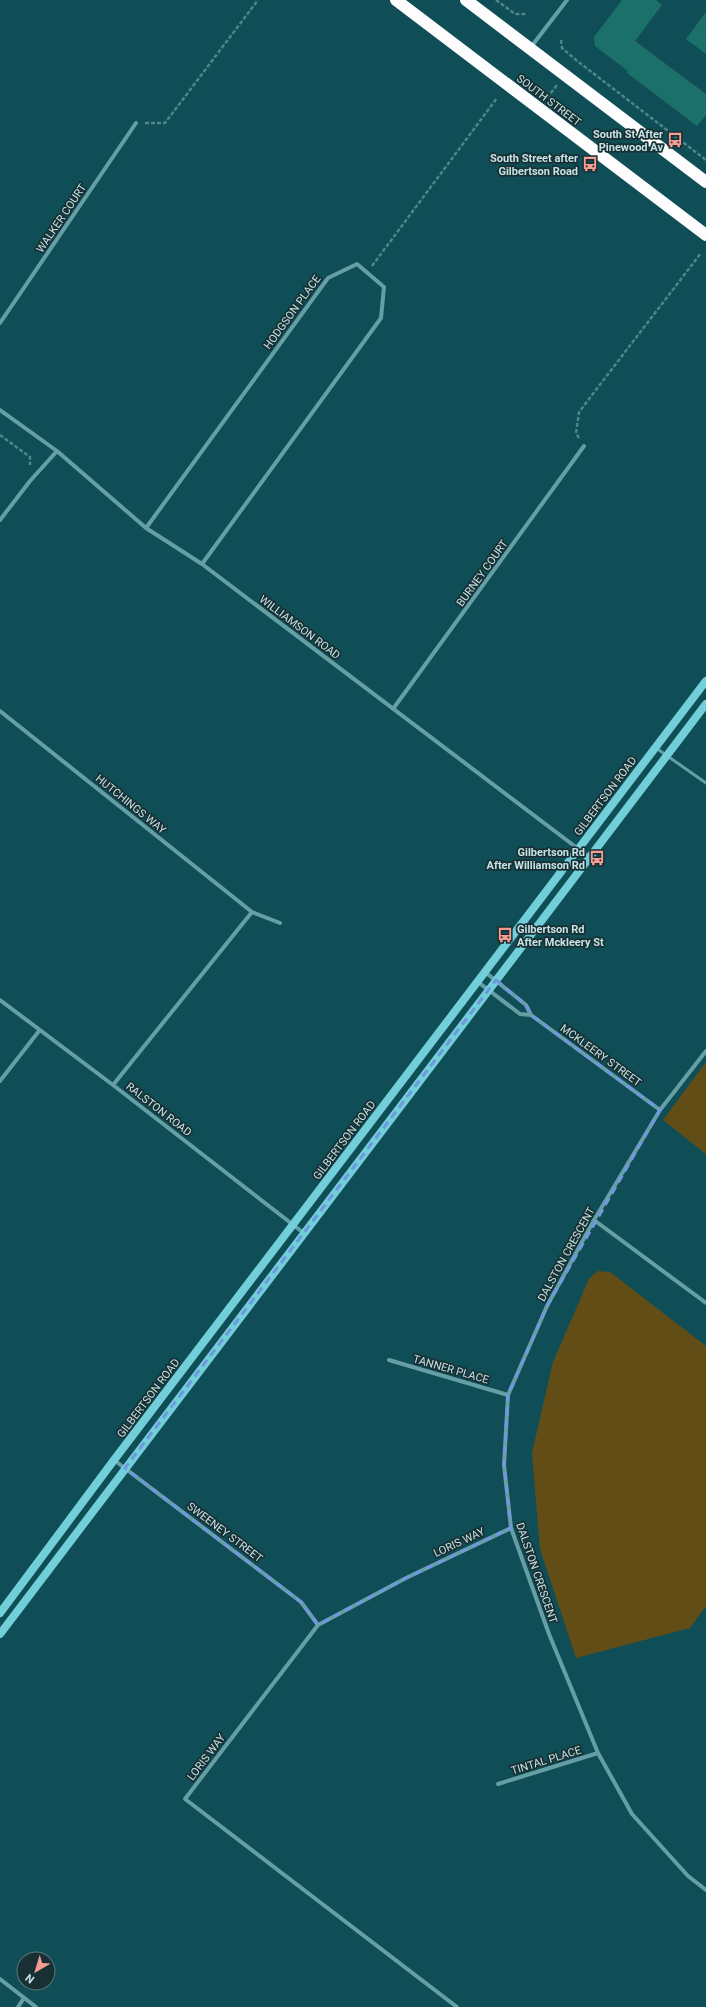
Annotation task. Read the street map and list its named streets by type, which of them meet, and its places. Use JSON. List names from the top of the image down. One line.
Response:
{"streets":{"highway":["SOUTH STREET"],"street":["WALKER COURT","HODGSON PLACE","BURNEY COURT","WILLIAMSON ROAD","GILBERTSON ROAD","HUTCHINGS WAY","MCKLEERY STREET","RALSTON ROAD","DALSTON CRESCENT","TANNER PLACE","SWEENEY STREET","LORIS WAY","TINTAL PLACE"]},"crossings":[["HODGSON PLACE","WILLIAMSON ROAD"],["BURNEY COURT","WILLIAMSON ROAD"],["WILLIAMSON ROAD","GILBERTSON ROAD"],["GILBERTSON ROAD","MCKLEERY STREET"],["GILBERTSON ROAD","RALSTON ROAD"],["GILBERTSON ROAD","SWEENEY STREET"],["MCKLEERY STREET","DALSTON CRESCENT"],["DALSTON CRESCENT","TANNER PLACE"],["DALSTON CRESCENT","LORIS WAY"],["DALSTON CRESCENT","TINTAL PLACE"],["SWEENEY STREET","LORIS WAY"]],"places":{"bus stop":["South St After Pinewood Av","South Street after Gilbertson Road","Gilbertson Rd After Williamson Rd","Gilbertson Rd After Mckleery St"]},"north":"bottom left"}
